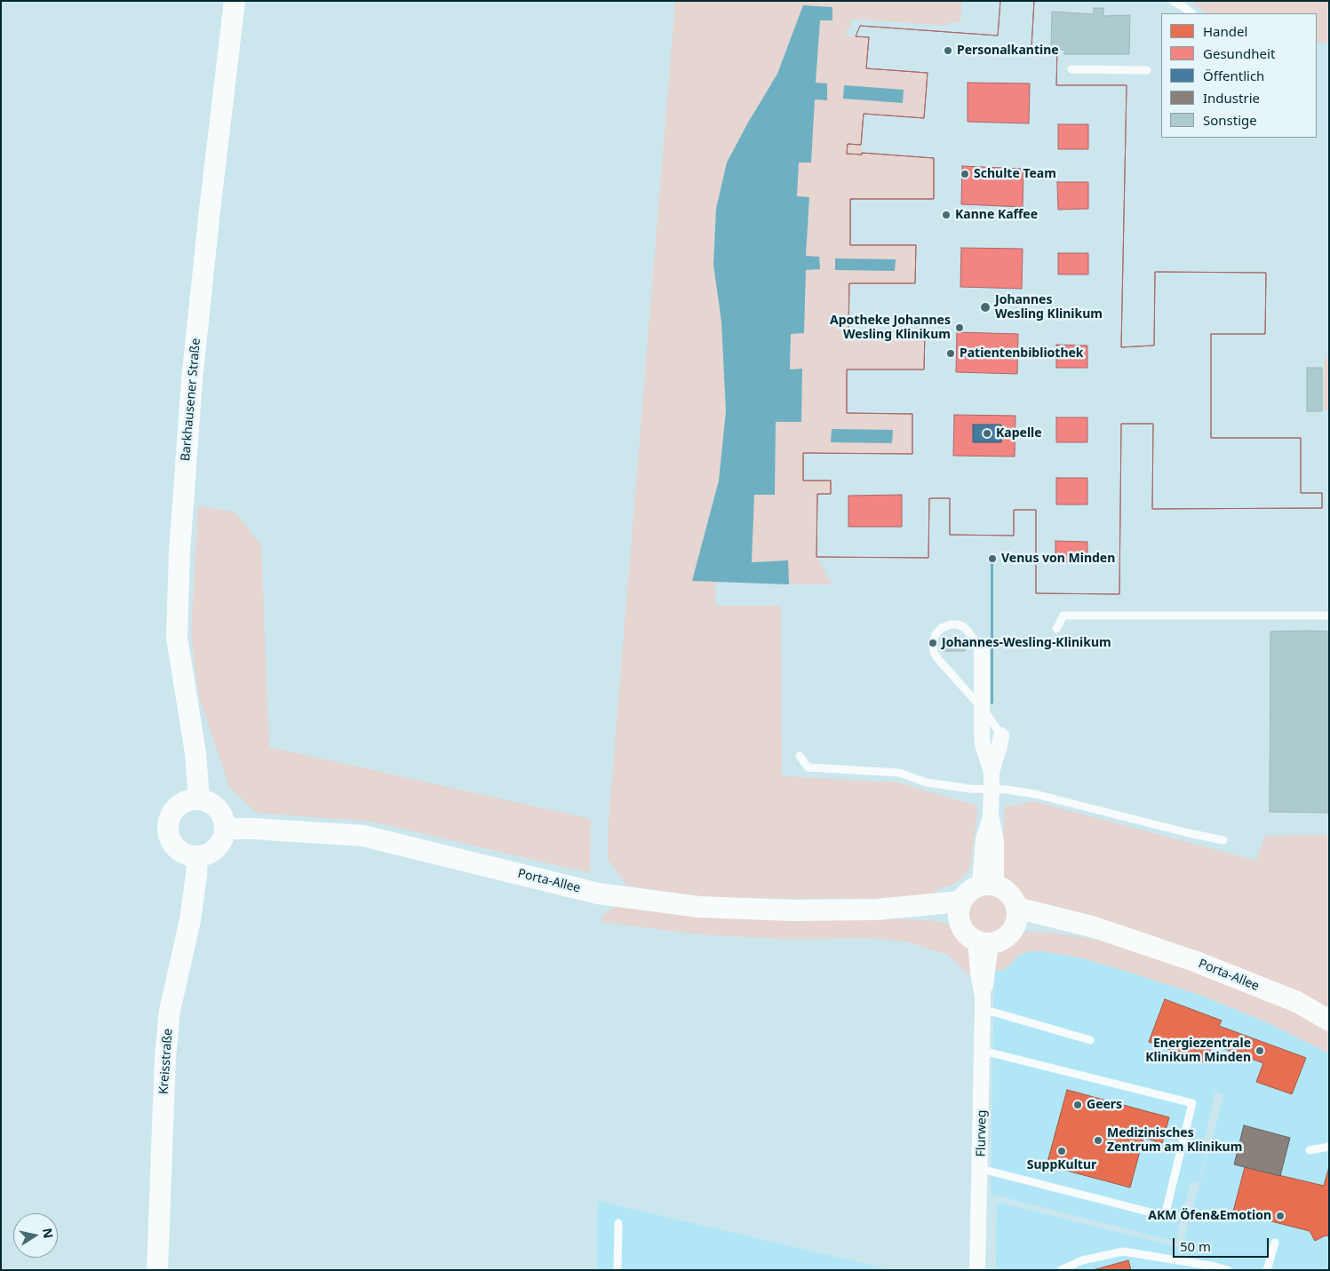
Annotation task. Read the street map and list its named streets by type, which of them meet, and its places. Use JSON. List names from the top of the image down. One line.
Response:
{"streets":{"main road":["Barkhausener Straße","Porta-Allee","Kreisstraße"],"street":["Flurweg"]},"crossings":[["Barkhausener Straße","Porta-Allee"],["Barkhausener Straße","Kreisstraße"],["Porta-Allee","Kreisstraße"],["Porta-Allee","Flurweg"]],"places":["Personalkantine","Schulte Team","Kanne Kaffee","Johannes Wesling Klinikum","Apotheke Johannes Wesling Klinikum","Patientenbibliothek","Kapelle","Venus von Minden","Johannes-Wesling-Klinikum","Energiezentrale Klinikum Minden","Geers","Medizinisches Zentrum am Klinikum","SuppKultur","AKM Öfen&Emotion"],"legend":["Handel","Gesundheit","Öffentlich","Industrie","Sonstige"],"scale_bar":"50 m","north":"right"}
